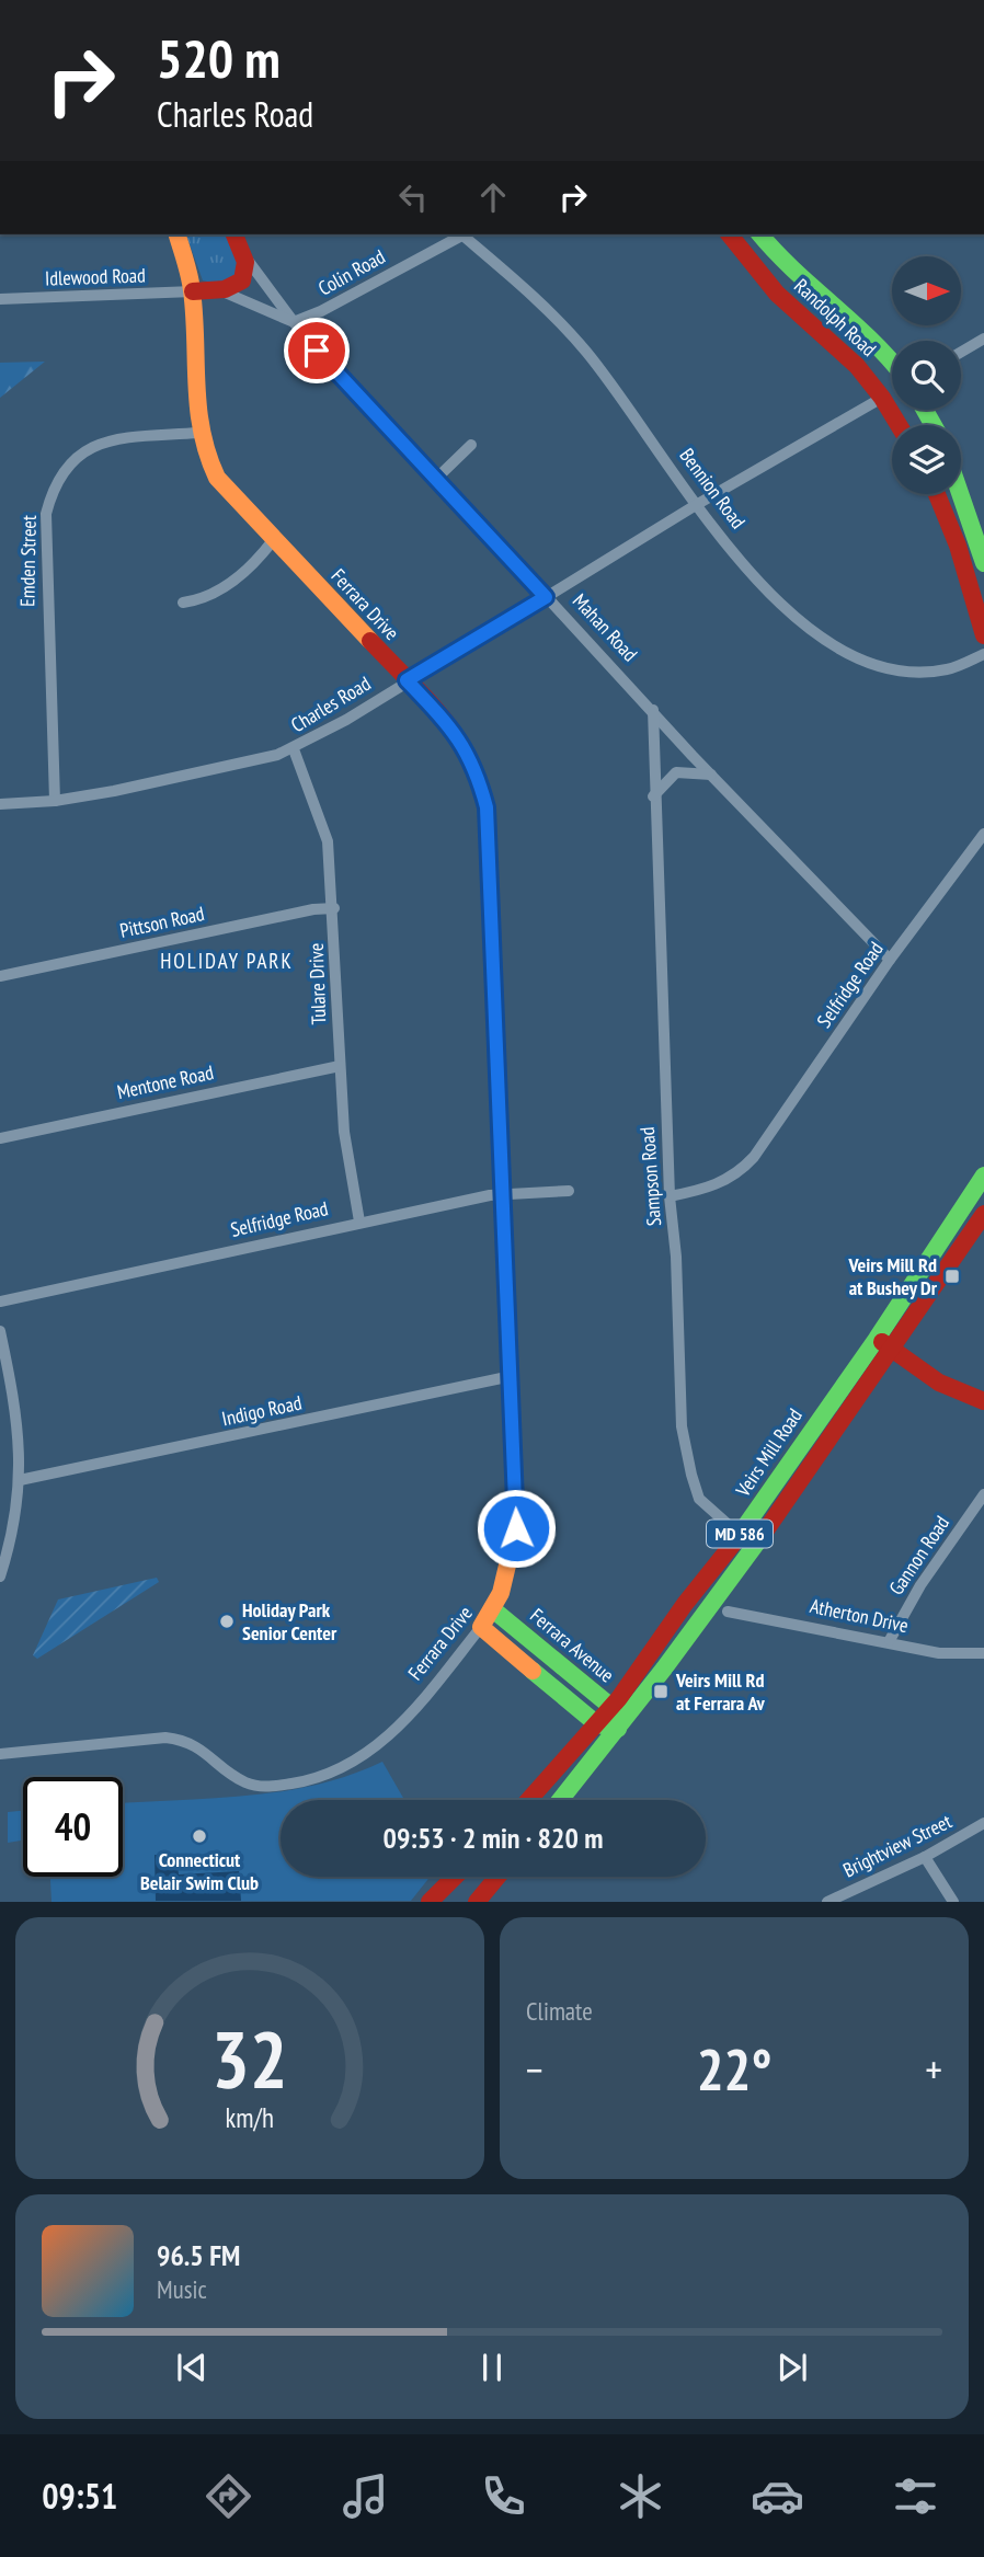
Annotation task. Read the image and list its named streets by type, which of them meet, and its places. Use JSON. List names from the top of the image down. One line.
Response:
{"streets":{"main road":["Randolph Road","Ferrara Drive","Mahan Road","Veirs Mill Road","MD 586","Ferrara Avenue"],"street":["Colin Road","Idlewood Road","Bennion Road","Emden Street","Charles Road","Pittson Road","Tulare Drive","Selfridge Road","Mentone Road","Sampson Road","Indigo Road","Gannon Road","Atherton Drive","Brightview Street"]},"crossings":[["Colin Road","Mahan Road"],["Idlewood Road","Ferrara Drive"],["Idlewood Road","Mahan Road"],["Randolph Road","Charles Road"],["Bennion Road","Charles Road"],["Emden Street","Ferrara Drive"],["Emden Street","Charles Road"],["Ferrara Drive","Mahan Road"],["Ferrara Drive","Charles Road"],["Ferrara Drive","Selfridge Road"],["Ferrara Drive","Indigo Road"],["Ferrara Drive","Ferrara Avenue"],["Mahan Road","Charles Road"],["Mahan Road","Selfridge Road"],["Mahan Road","Sampson Road"],["Charles Road","Tulare Drive"],["Pittson Road","Tulare Drive"],["Tulare Drive","Selfridge Road"],["Tulare Drive","Mentone Road"],["Selfridge Road","Sampson Road"],["Sampson Road","Veirs Mill Road"],["Veirs Mill Road","Ferrara Avenue"],["Gannon Road","Atherton Drive"]],"districts":["HOLIDAY PARK"],"places":{"transit":["Veirs Mill Rd at Bushey Dr","Veirs Mill Rd at Ferrara Av"],"other":["Holiday Park Senior Center","Connecticut Belair Swim Club"]},"north":"right","page":{"turn":["520 m","Charles Road"],"limit":"40","trip":"09:53 · 2 min · 820 m","tile":"Climate","heat":["−","22°","+"],"song":["96.5 FM","Music"],"tabs":"09:51","gauge":["32","km/h"]}}
